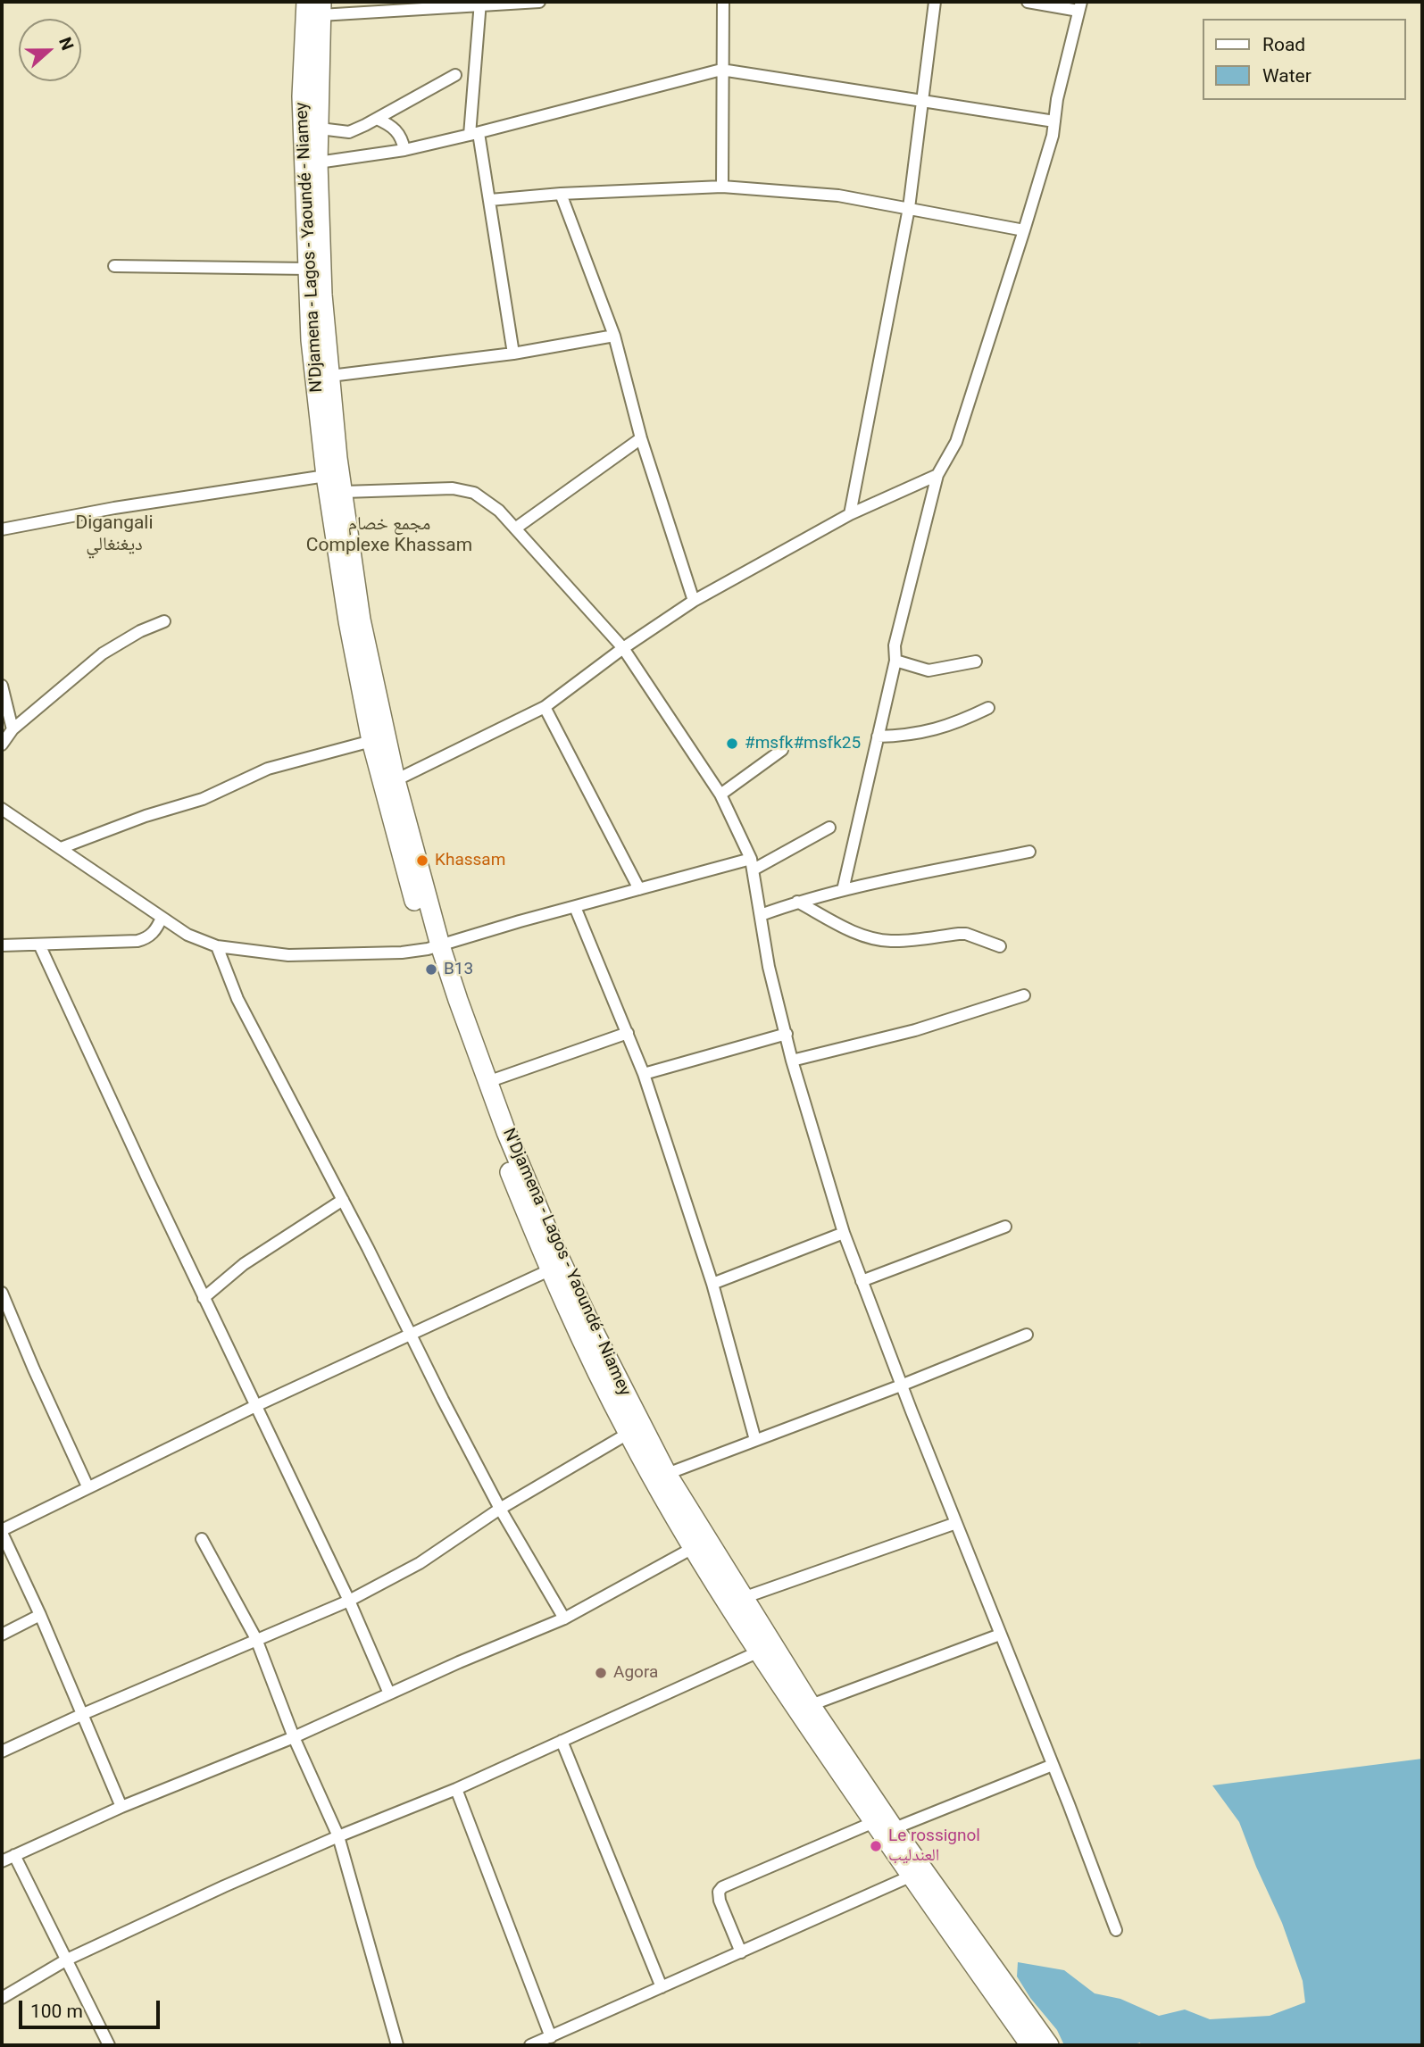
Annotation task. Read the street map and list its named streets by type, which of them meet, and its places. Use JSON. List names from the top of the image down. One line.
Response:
{"streets":{"highway":["N'Djamena - Lagos - Yaoundé - Niamey"]},"districts":["Digangali ديغنغالي","مجمع خصام Complexe Khassam"],"places":["#msfk#msfk25","Khassam","B13","Agora","Le rossignol العندليب"],"legend":["Road","Water"],"scale_bar":"100 m","north":"right"}
